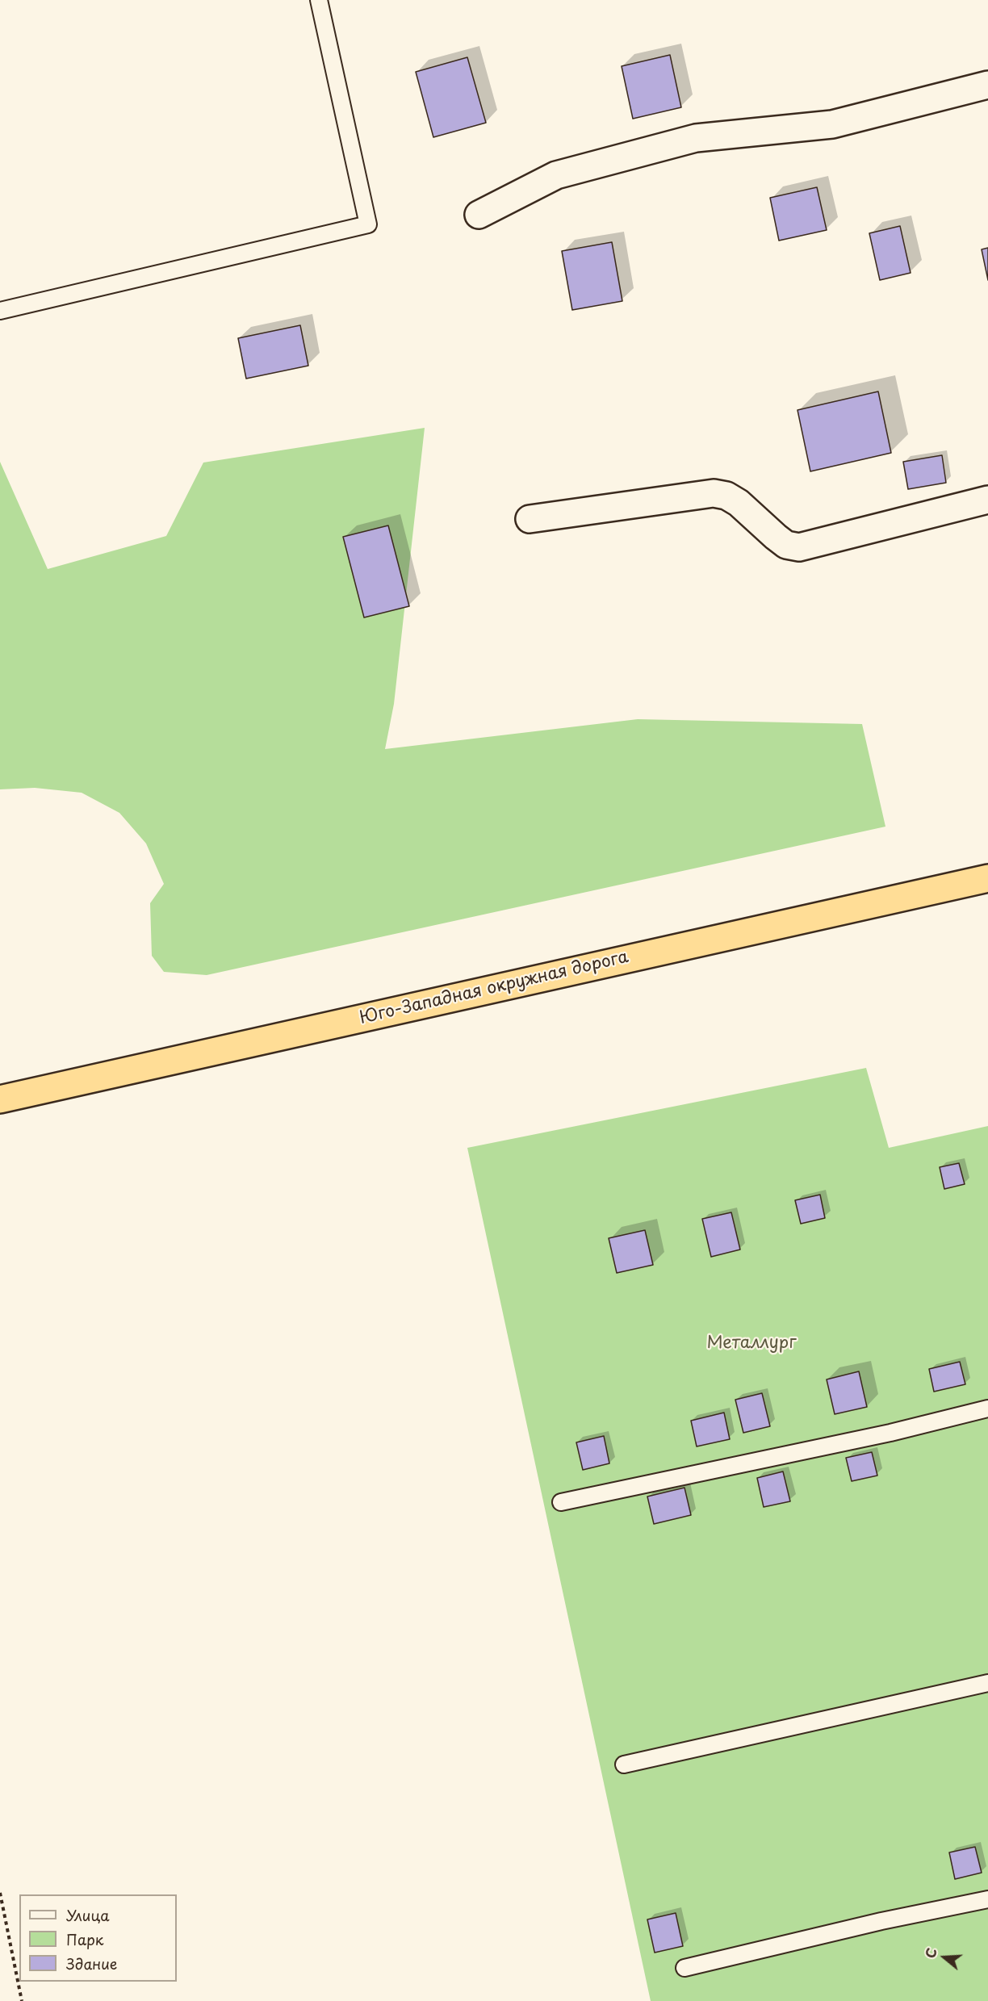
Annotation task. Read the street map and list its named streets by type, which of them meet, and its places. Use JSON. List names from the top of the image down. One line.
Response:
{"streets":{"highway":["Юго-Западная окружная дорога"]},"parks":["Металлург"],"legend":["Улица","Парк","Здание"],"north":"left"}
